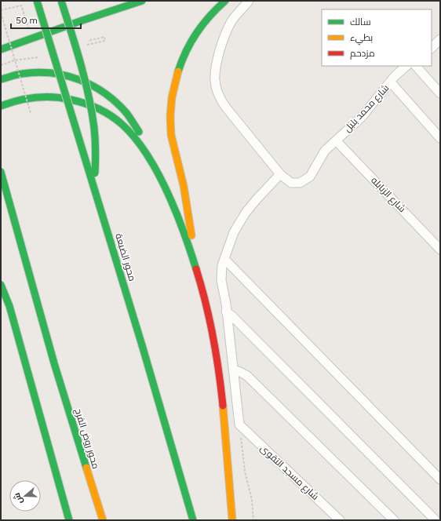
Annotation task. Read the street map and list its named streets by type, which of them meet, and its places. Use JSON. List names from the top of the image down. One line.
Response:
{"streets":{"main road":["محور الضبعة","محور روض الفرج"],"street":["شارع محمد بلبل","شارع الزبابله","شارع مسجد التقوى"]},"crossings":[["شارع محمد بلبل","شارع الزبابله"]],"legend":["سالك","بطيء","مزدحم"],"scale_bar":"50 m","north":"left"}
